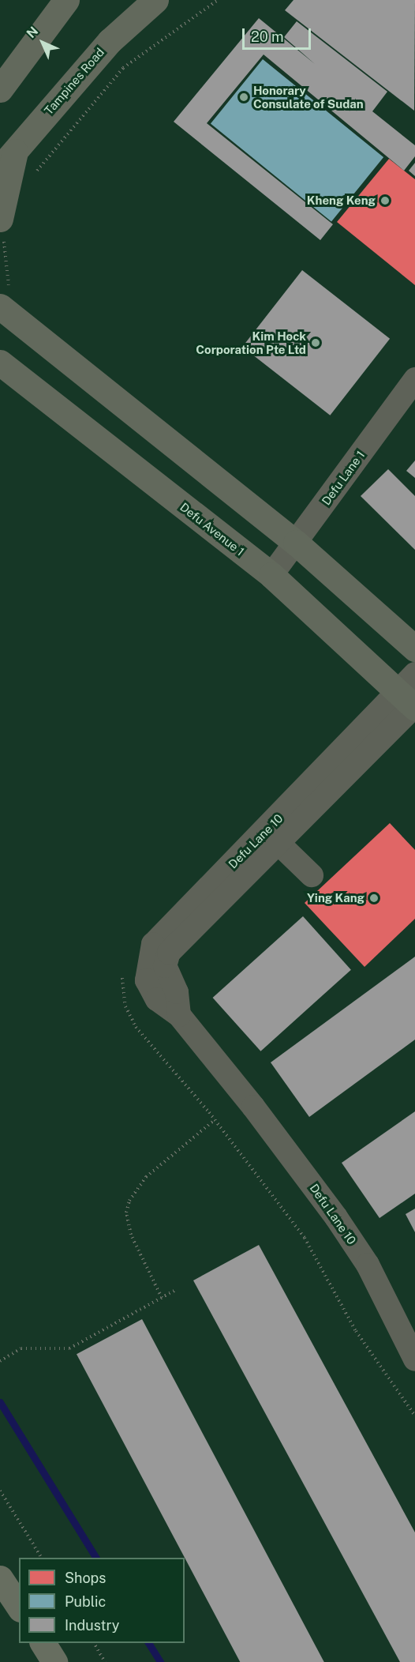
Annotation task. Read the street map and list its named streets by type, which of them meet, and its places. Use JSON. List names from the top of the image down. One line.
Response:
{"streets":{"main road":["Tampines Road","Defu Avenue 1"],"street":["Defu Lane 1","Defu Lane 10"]},"crossings":[["Defu Lane 1","Defu Avenue 1"],["Defu Avenue 1","Defu Lane 10"]],"places":["Honorary Consulate of Sudan","Kheng Keng","Kim Hock Corporation Pte Ltd","Ying Kang"],"legend":["Shops","Public","Industry"],"scale_bar":"20 m","north":"top left"}
